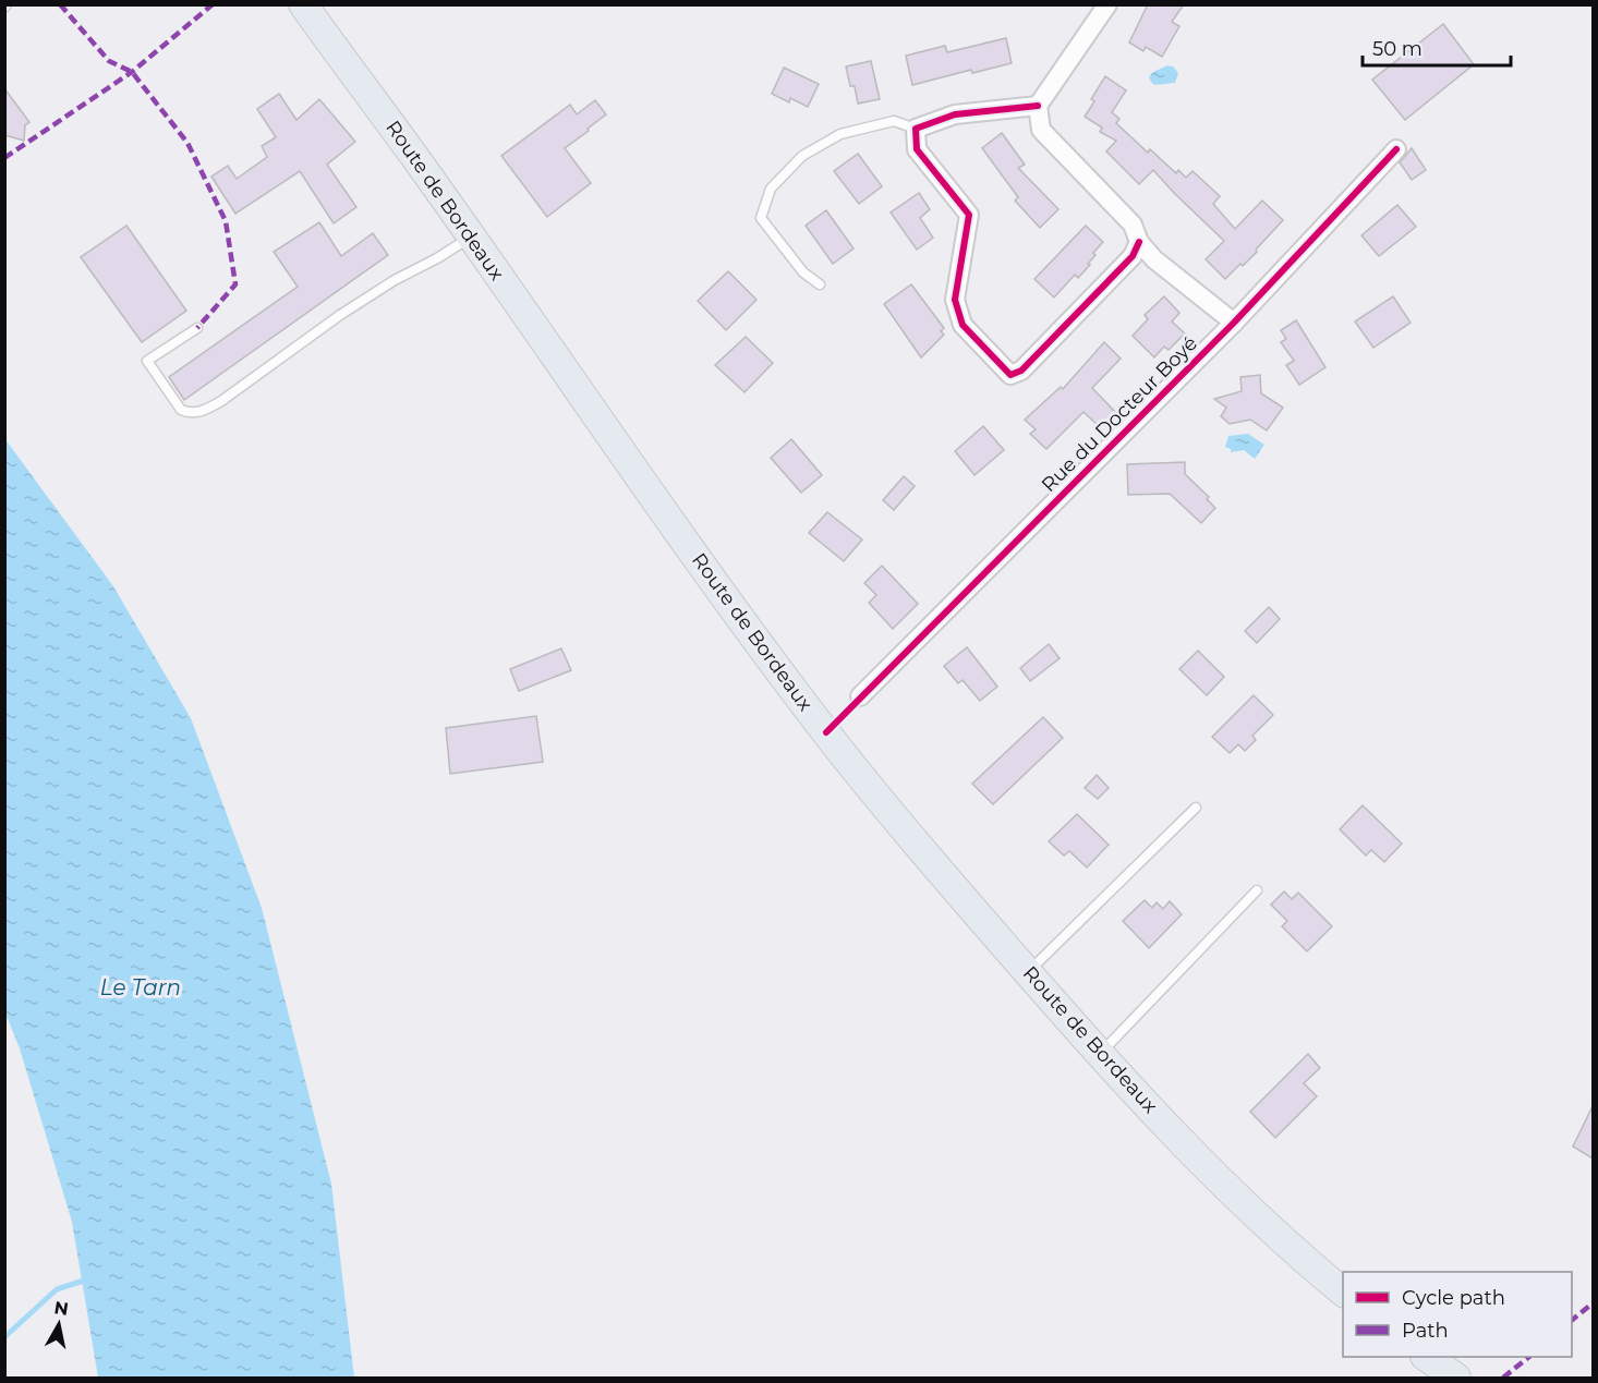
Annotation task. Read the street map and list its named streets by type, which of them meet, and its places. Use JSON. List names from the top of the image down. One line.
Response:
{"streets":{"main road":["Route de Bordeaux"],"street":["Rue du Docteur Boyé"]},"water":["Le Tarn"],"legend":["Cycle path","Path"],"scale_bar":"50 m","north":"top"}
